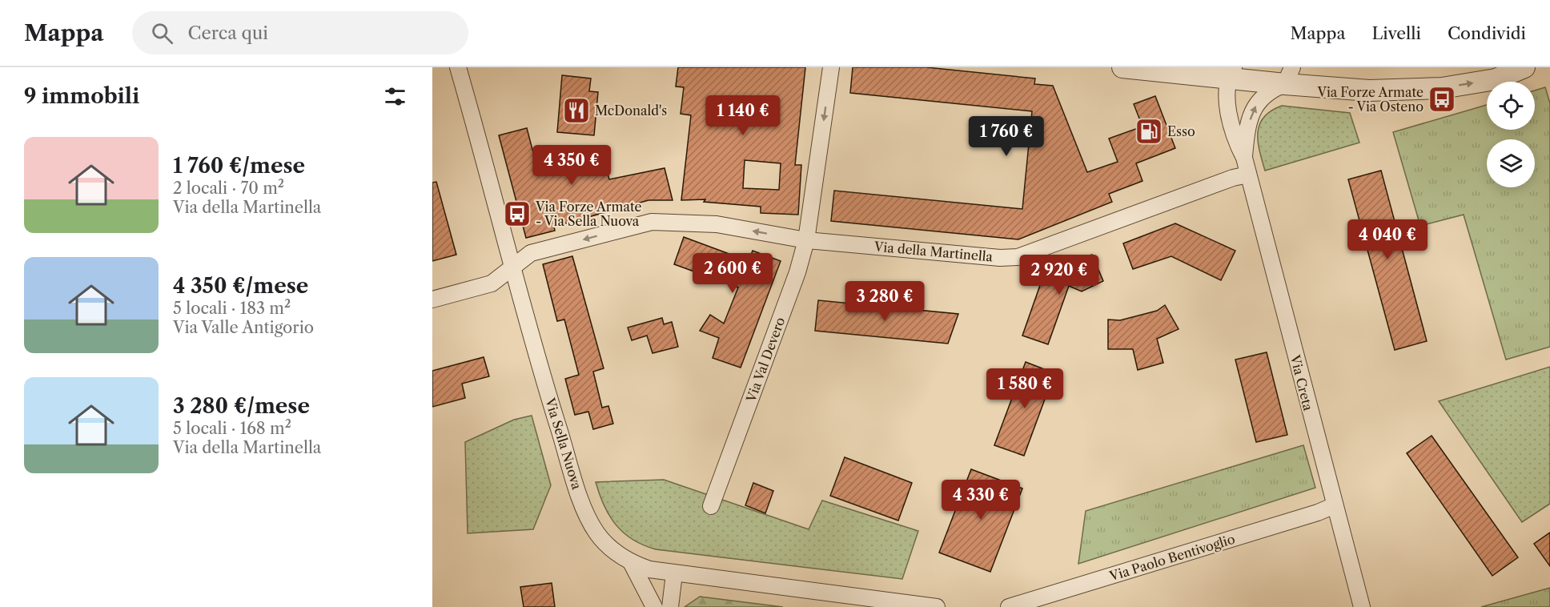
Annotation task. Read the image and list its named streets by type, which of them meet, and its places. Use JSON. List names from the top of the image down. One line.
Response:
{"streets":{"street":["Via della Martinella","Via Val Devero","Via Creta","Via Sella Nuova","Via Paolo Bentivoglio"]},"crossings":[["Via della Martinella","Via Val Devero"],["Via della Martinella","Via Creta"],["Via della Martinella","Via Sella Nuova"],["Via Creta","Via Paolo Bentivoglio"]],"one_way":["Via della Martinella","Via Val Devero"],"places":{"bus stop":["Via Forze Armate - Via Osteno","Via Forze Armate - Via Sella Nuova"],"restaurant":["McDonald's"],"fuel station":["Esso"]},"page":{"header":"Mappa","search":"Cerca qui","nav":["Mappa","Livelli","Condividi"],"heading":"9 immobili","price":["1 140 €","1 760 €","4 350 €","4 040 €","2 600 €","2 920 €","3 280 €","1 580 €","4 330 €"],"list":[{"name":"1 760 €/mese","note":"2 locali · 70 m² · Via della Martinella"},{"name":"4 350 €/mese","note":"5 locali · 183 m² · Via Valle Antigorio"},{"name":"3 280 €/mese","note":"5 locali · 168 m² · Via della Martinella"}]}}
